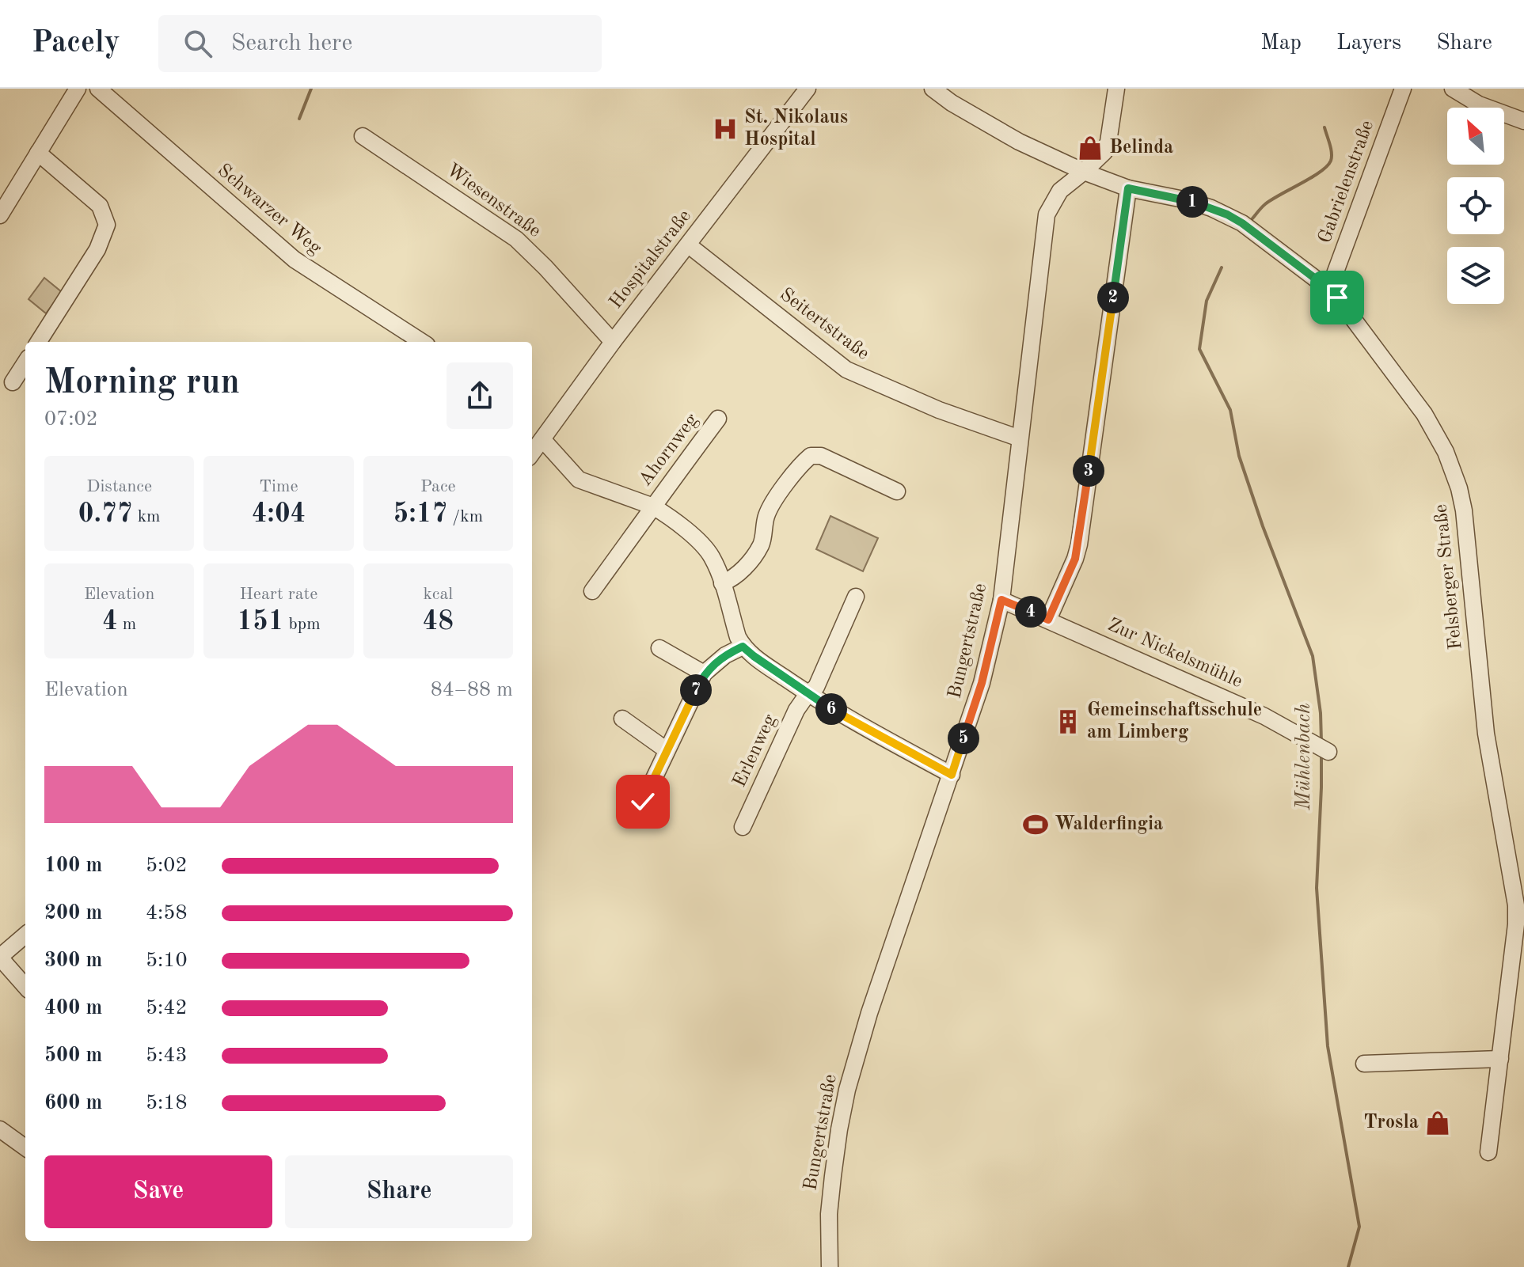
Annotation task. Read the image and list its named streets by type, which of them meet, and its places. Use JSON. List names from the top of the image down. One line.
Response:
{"streets":{"street":["Gabrielenstraße","Wiesenstraße","Schwarzer Weg","Hospitalstraße","Seitertstraße","Ahornweg","Felsberger Straße","Bungertstraße","Zur Nickelsmühle","Erlenweg"]},"crossings":[["Gabrielenstraße","Felsberger Straße"],["Wiesenstraße","Hospitalstraße"],["Hospitalstraße","Seitertstraße"],["Seitertstraße","Bungertstraße"],["Felsberger Straße","Bungertstraße"],["Bungertstraße","Zur Nickelsmühle"]],"water":["Mühlenbach"],"places":{"hospital":["St. Nikolaus Hospital"],"shop":["Belinda","Trosla"],"building":["Gemeinschaftsschule am Limberg"],"sports":["Walderfingia"]},"north":"top left","page":{"header":"Pacely","search":"Search here","nav":["Map","Layers","Share"],"pins":["1","2","3","4","7","6","5"],"heading":["Morning run","07:02"],"stats":[["Distance","0.77 km"],["Time","4:04"],["Pace","5:17 /km"],["Elevation","4 m"],["Heart rate","151 bpm"],["kcal","48"]],"chart":["Elevation","84–88 m"],"list":[{"name":"100 m","note":"5:02"},{"name":"200 m","note":"4:58"},{"name":"300 m","note":"5:10"},{"name":"400 m","note":"5:42"},{"name":"500 m","note":"5:43"},{"name":"600 m","note":"5:18"}],"buttons":["Save","Share"]}}
